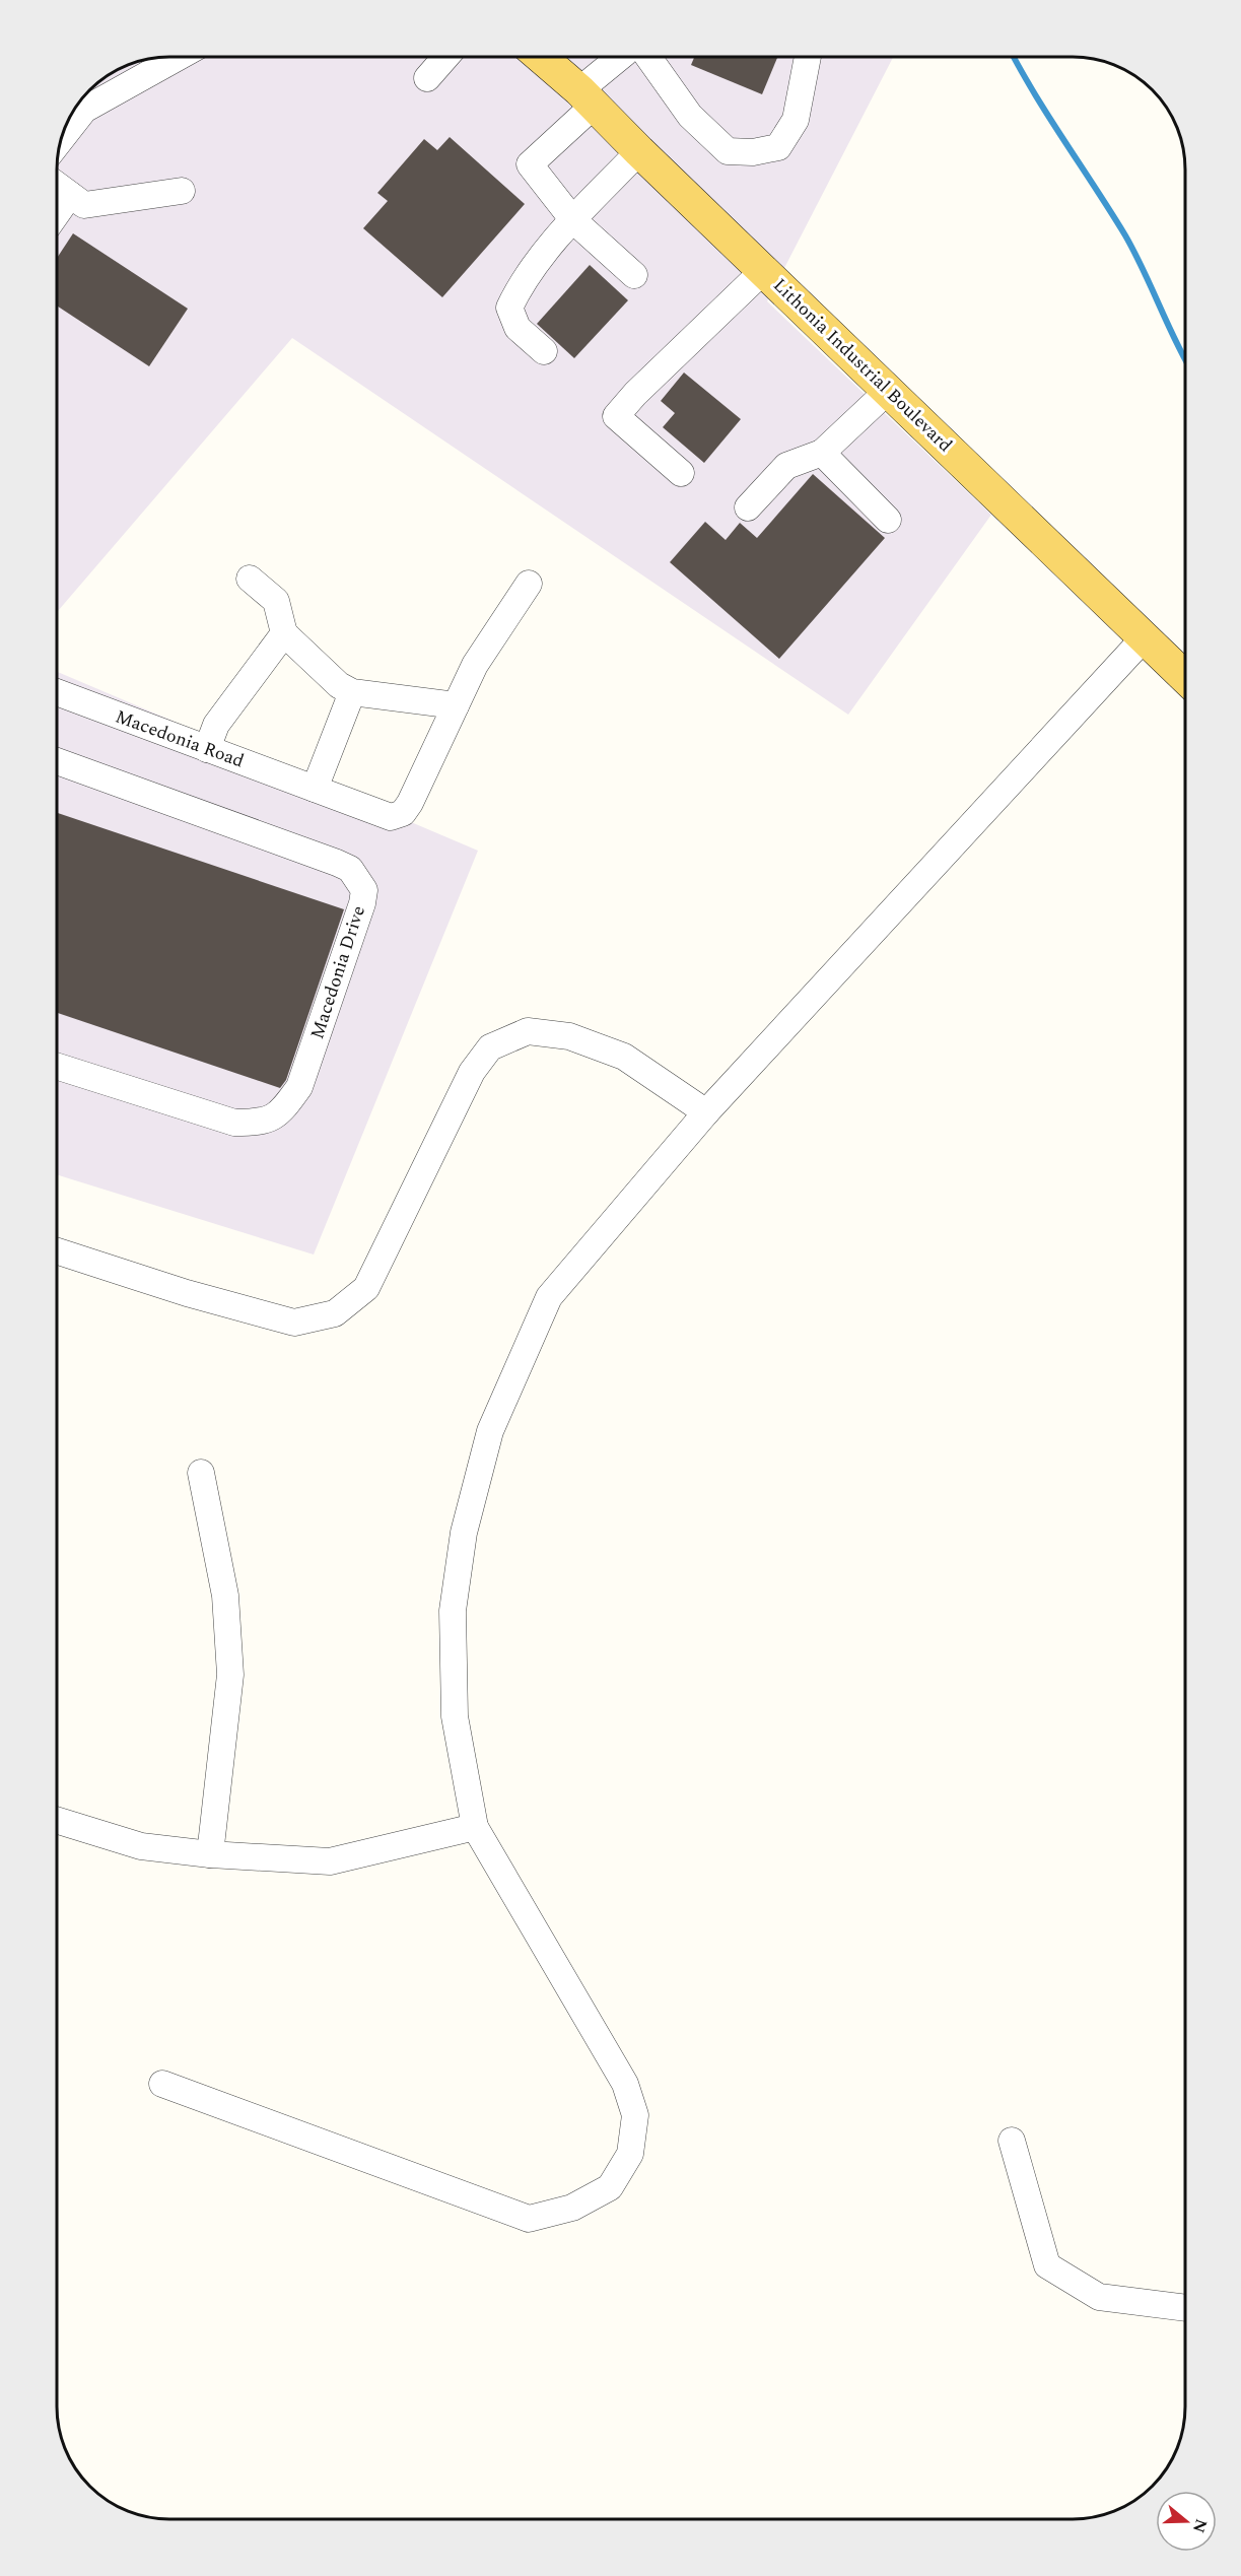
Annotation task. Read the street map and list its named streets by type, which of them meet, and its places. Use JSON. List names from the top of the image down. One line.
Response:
{"streets":{"main road":["Lithonia Industrial Boulevard"],"street":["Macedonia Road","Macedonia Drive"]},"north":"right"}
